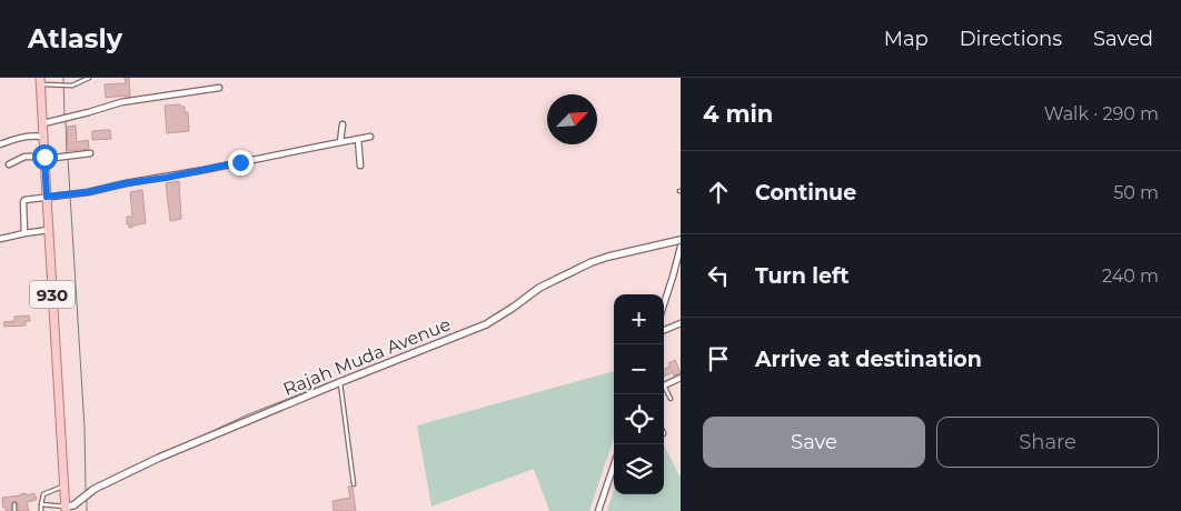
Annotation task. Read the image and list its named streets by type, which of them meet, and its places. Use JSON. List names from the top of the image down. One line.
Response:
{"streets":{"main road":["930"],"street":["Rajah Muda Avenue"]},"crossings":[["930","Rajah Muda Avenue"]],"north":"top right","page":{"header":"Atlasly","nav":["Map","Directions","Saved"],"heading":["4 min","Walk · 290 m"],"list":[["Continue","50 m"],["Turn left","240 m"],"Arrive at destination"],"map_buttons":["+","−"],"buttons":["Save","Share"]}}
